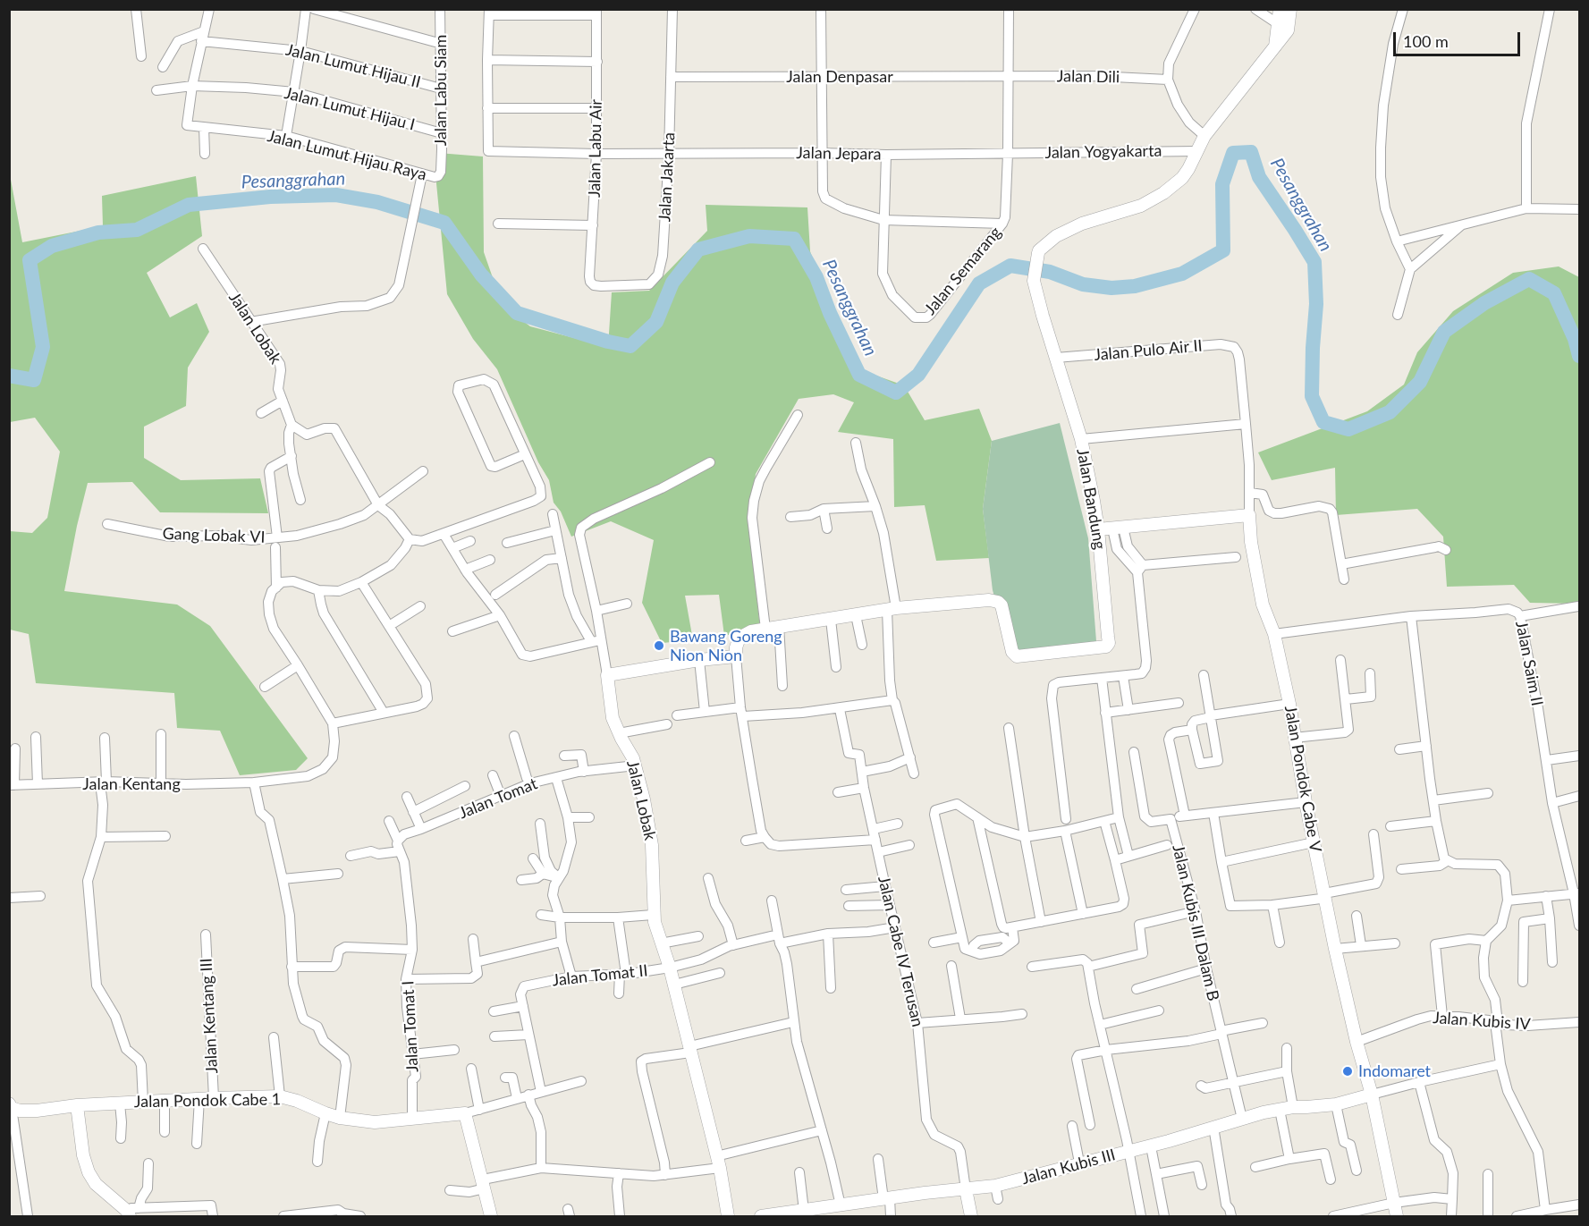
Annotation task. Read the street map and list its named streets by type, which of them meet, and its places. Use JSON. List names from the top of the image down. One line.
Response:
{"streets":{"street":["Jalan Lumut Hijau II","Jalan Denpasar","Jalan Dili","Jalan Labu Siam","Jalan Lumut Hijau I","Jalan Labu Air","Jalan Yogyakarta","Jalan Jepara","Jalan Lumut Hijau Raya","Jalan Jakarta","Jalan Semarang","Jalan Lobak","Jalan Pulo Air II","Jalan Bandung","Gang Lobak VI","Jalan Saim II","Jalan Pondok Cabe V","Jalan Kentang","Jalan Tomat","Jalan Kubis III Dalam B","Jalan Cabe IV Terusan","Jalan Tomat II","Jalan Kentang III","Jalan Kubis IV","Jalan Tomat I","Jalan Pondok Cabe 1","Jalan Kubis III"]},"crossings":[["Jalan Lumut Hijau II","Jalan Labu Siam"],["Jalan Denpasar","Jalan Dili"],["Jalan Denpasar","Jalan Jakarta"],["Jalan Denpasar","Jalan Semarang"],["Jalan Dili","Jalan Semarang"],["Jalan Labu Siam","Jalan Lumut Hijau I"],["Jalan Labu Siam","Jalan Lumut Hijau Raya"],["Jalan Lumut Hijau I","Jalan Lumut Hijau Raya"],["Jalan Labu Air","Jalan Jepara"],["Jalan Labu Air","Jalan Jakarta"],["Jalan Yogyakarta","Jalan Jepara"],["Jalan Yogyakarta","Jalan Semarang"],["Jalan Yogyakarta","Jalan Bandung"],["Jalan Jepara","Jalan Jakarta"],["Jalan Jepara","Jalan Semarang"],["Jalan Lobak","Jalan Tomat"],["Jalan Lobak","Jalan Tomat II"],["Jalan Pulo Air II","Jalan Bandung"],["Jalan Pulo Air II","Jalan Pondok Cabe V"],["Jalan Saim II","Jalan Pondok Cabe V"],["Jalan Pondok Cabe V","Jalan Kubis IV"],["Jalan Pondok Cabe V","Jalan Kubis III"],["Jalan Tomat","Jalan Tomat I"],["Jalan Kubis III Dalam B","Jalan Kubis III"],["Jalan Cabe IV Terusan","Jalan Tomat II"],["Jalan Cabe IV Terusan","Jalan Kubis III"],["Jalan Kentang III","Jalan Pondok Cabe 1"],["Jalan Tomat I","Jalan Pondok Cabe 1"]],"water":["Pesanggrahan"],"places":["Bawang Goreng Nion Nion","Indomaret"],"scale_bar":"100 m"}
